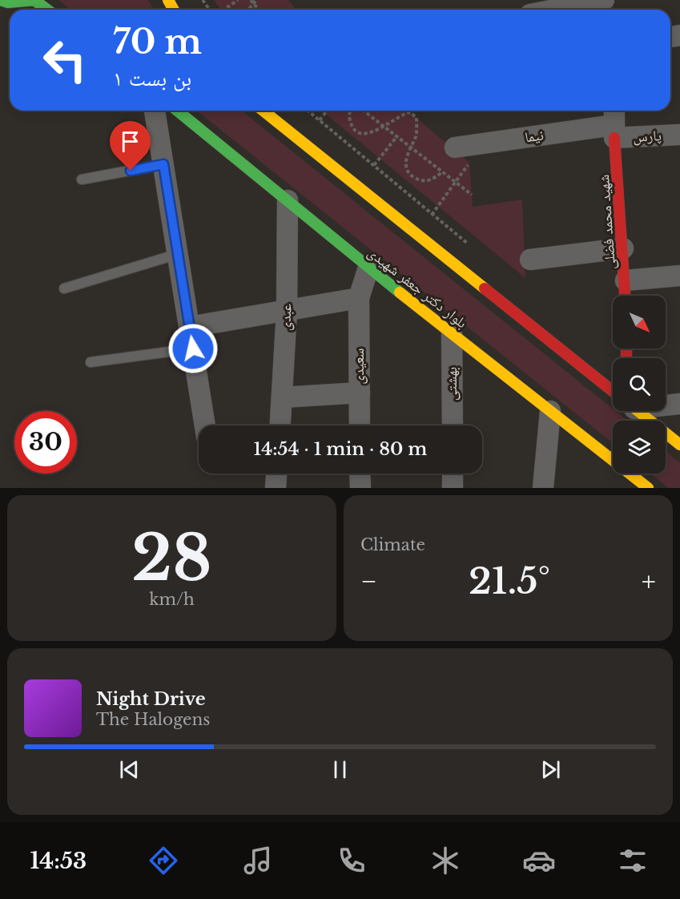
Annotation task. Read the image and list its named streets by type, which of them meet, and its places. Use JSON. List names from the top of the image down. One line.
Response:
{"streets":{"main road":["شهید محمد فضلی","بلوار دکتر جعفر شهیدی"],"street":["نیما","پارس","عبدی","سعیدی","بهشتی"]},"crossings":[["نیما","پارس"],["نیما","شهید محمد فضلی"],["پارس","شهید محمد فضلی"],["بلوار دکتر جعفر شهیدی","عبدی"],["بلوار دکتر جعفر شهیدی","سعیدی"],["بلوار دکتر جعفر شهیدی","بهشتی"]],"north":"bottom right","page":{"turn":["70 m","بن بست ۱"],"limit":"30","trip":"14:54 · 1 min · 80 m","tile":[["28","km/h"],"Climate"],"heat":["−","21.5°","+"],"song":["Night Drive","The Halogens"],"tabs":"14:53"}}
